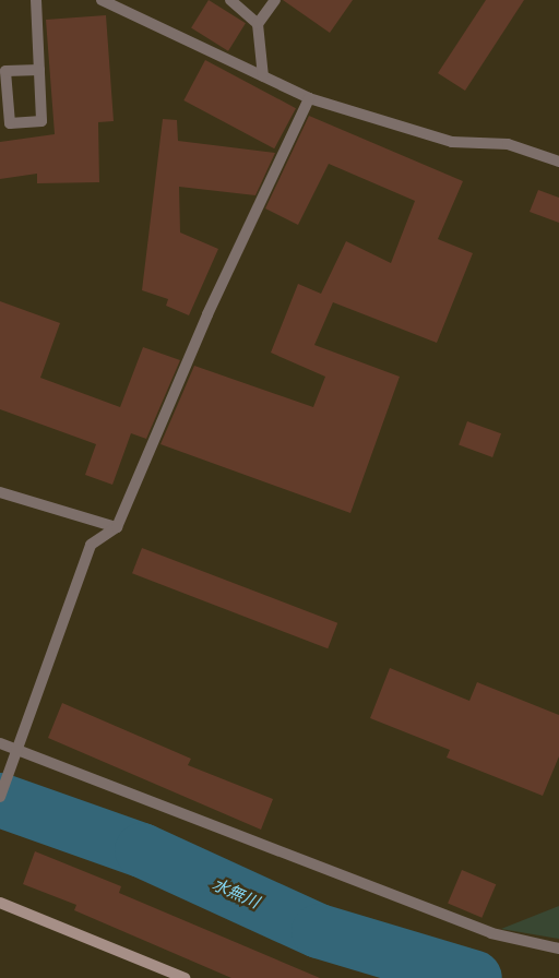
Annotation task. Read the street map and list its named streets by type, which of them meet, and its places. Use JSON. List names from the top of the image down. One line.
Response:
{"water":["水無川"]}
